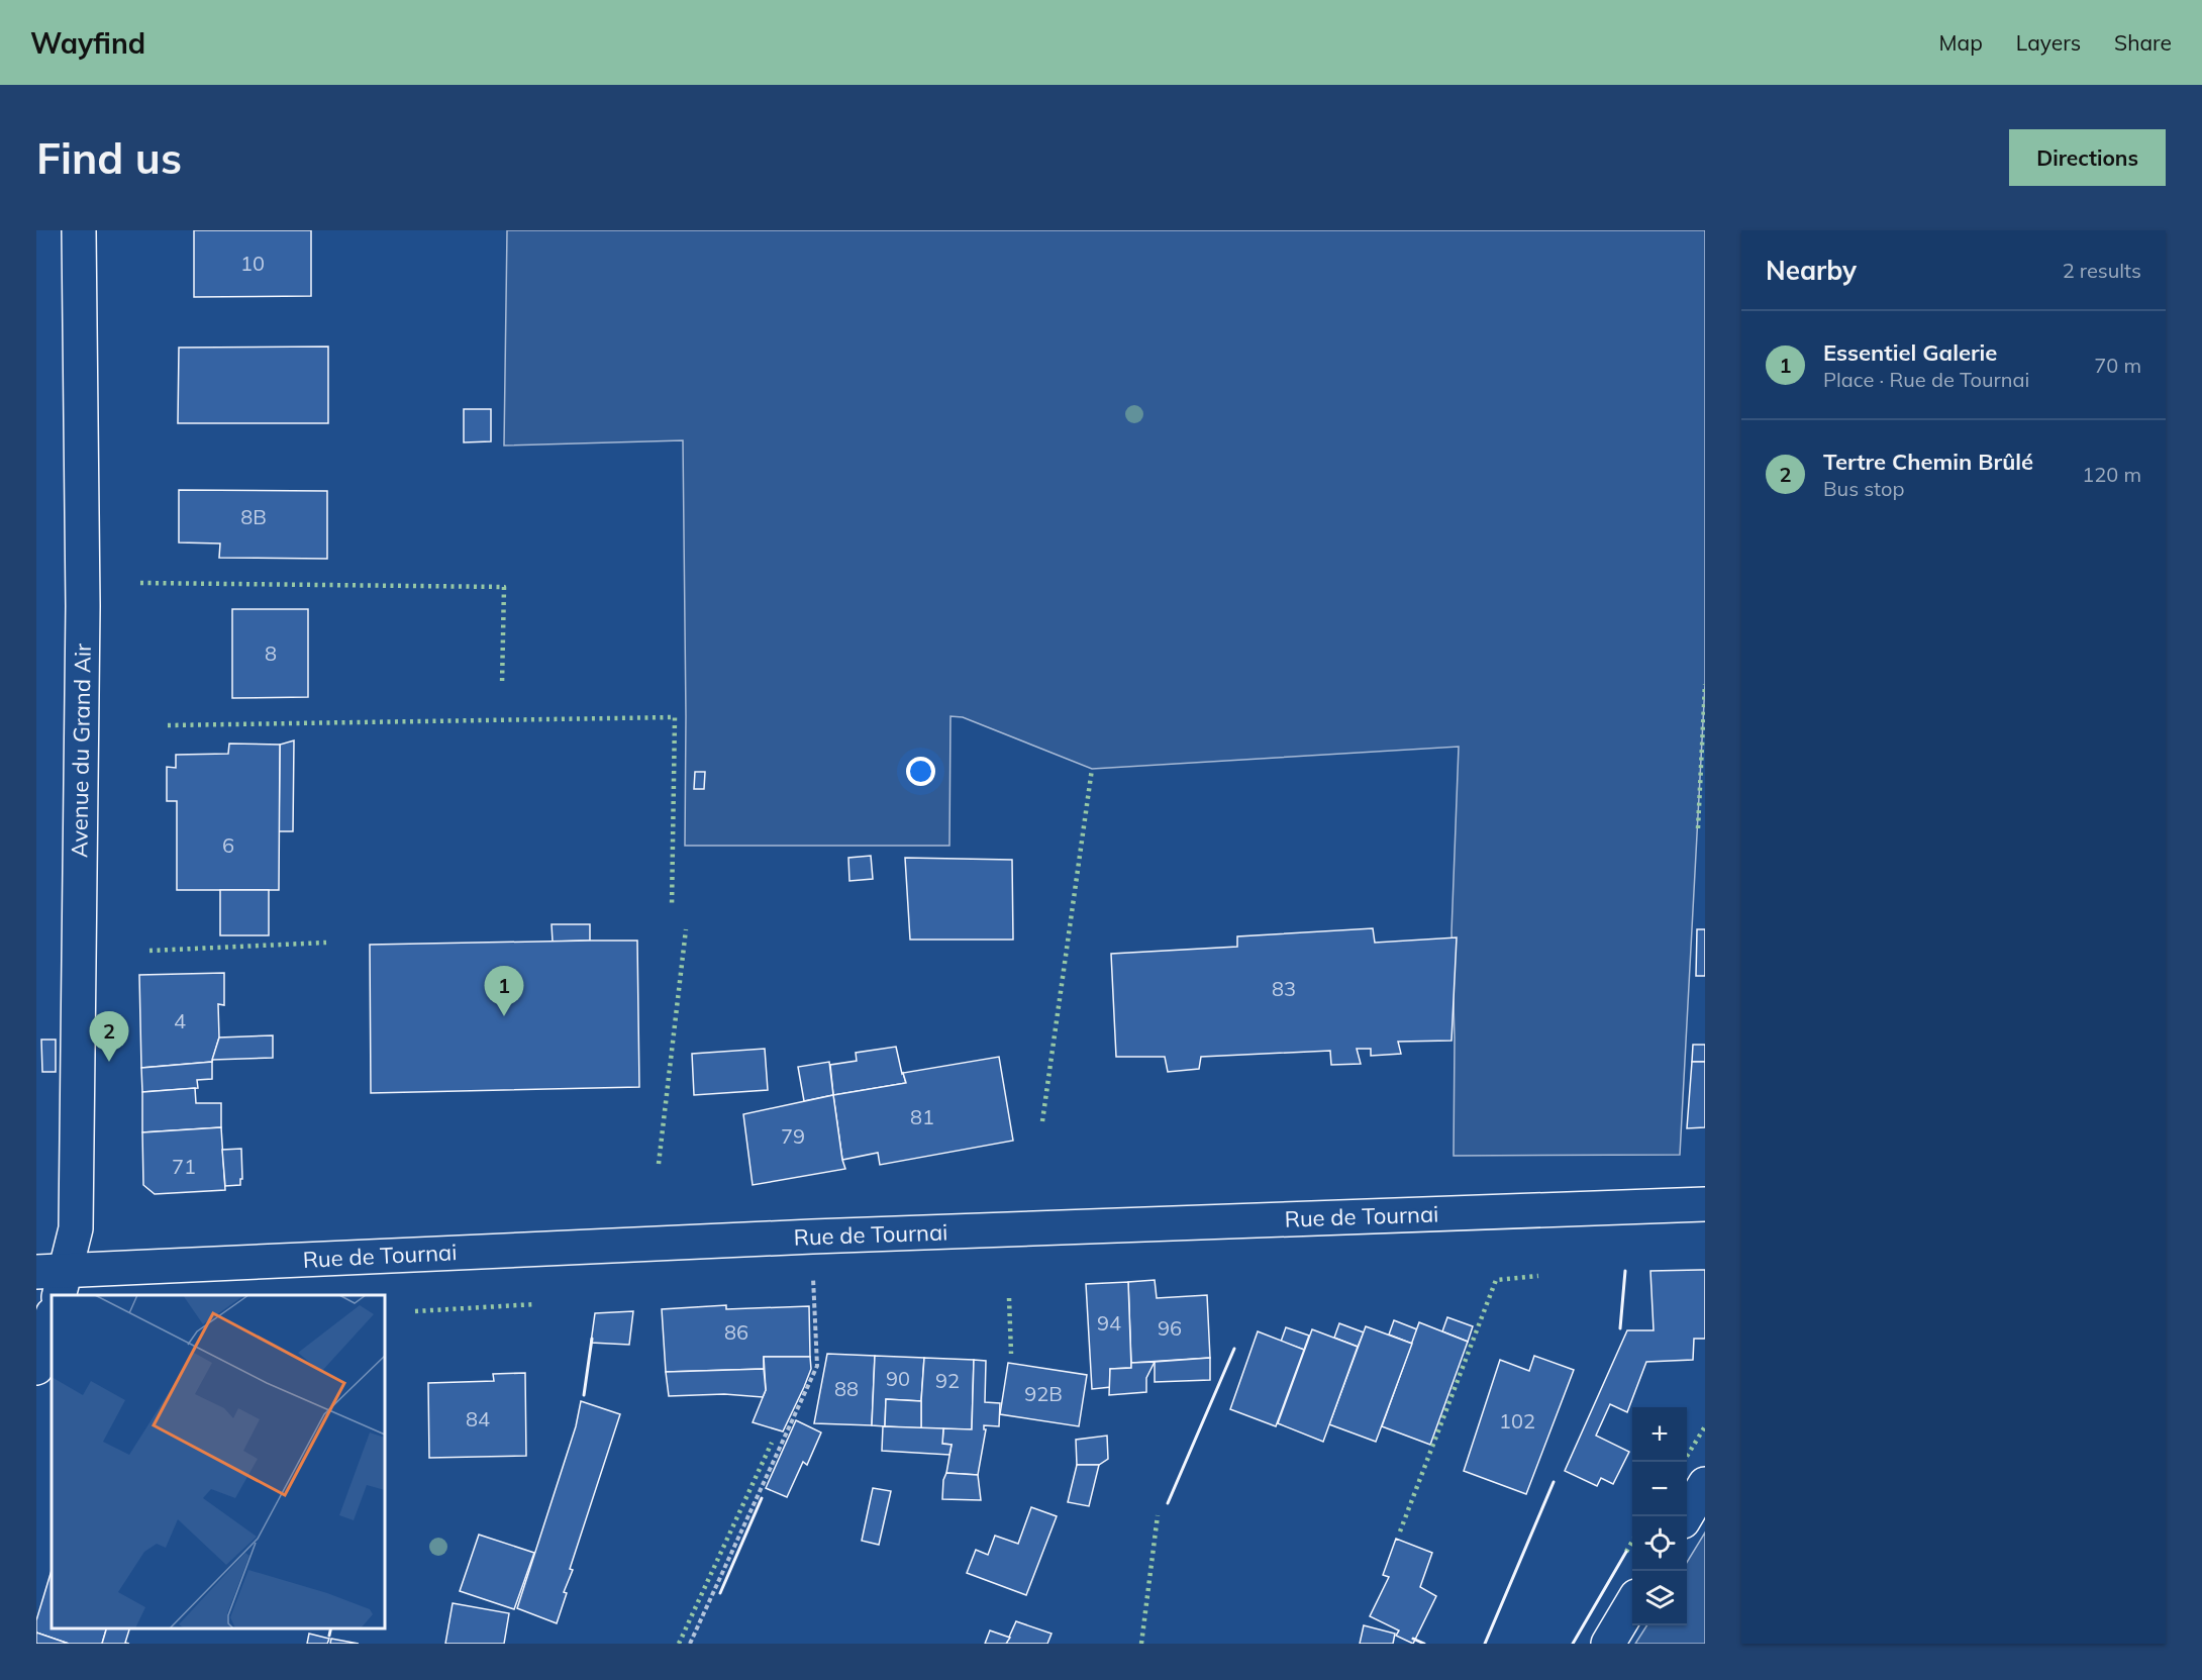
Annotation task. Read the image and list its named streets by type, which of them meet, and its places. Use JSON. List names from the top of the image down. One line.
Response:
{"streets":{"main road":["Avenue du Grand Air","Rue de Tournai"]},"crossings":[["Avenue du Grand Air","Rue de Tournai"]],"house_numbers":["10","8B","8","6","83","4","81","79","71","94","96","86","90","92","88","92B","84","102"],"page":{"header":"Wayfind","nav":["Map","Layers","Share"],"buttons":"Directions","title":"Find us","heading":["Nearby","2 results"],"list":[{"mark":"1","name":"Essentiel Galerie","note":"Place · Rue de Tournai","value":"70 m"},{"mark":"2","name":"Tertre Chemin Brûlé","note":"Bus stop","value":"120 m"}],"pins":["1","2"],"map_buttons":["+","−"]}}
